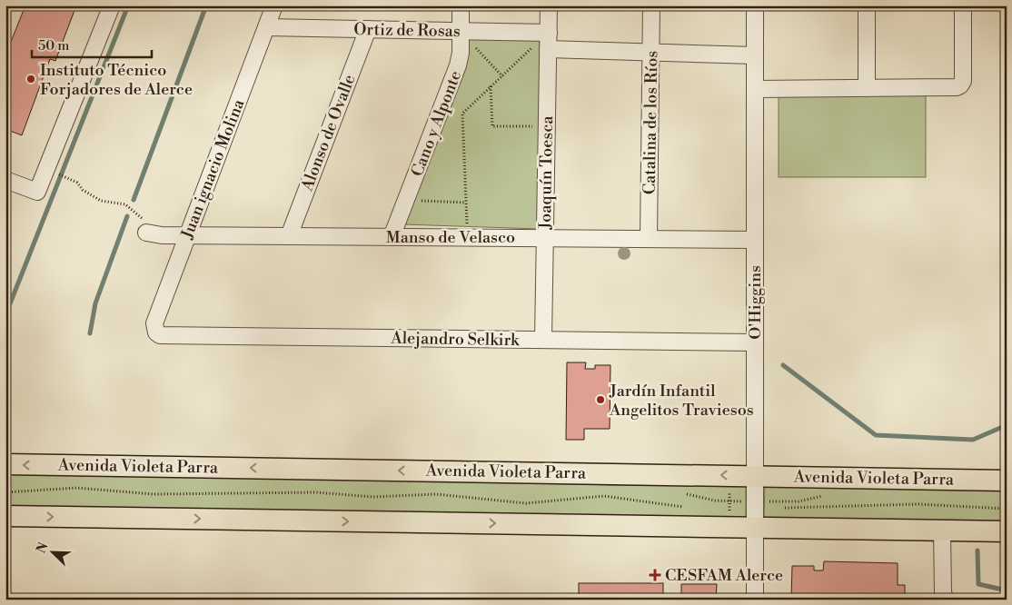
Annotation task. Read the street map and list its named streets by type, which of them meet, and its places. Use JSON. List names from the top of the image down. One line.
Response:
{"streets":{"main road":["Avenida Violeta Parra"],"street":["Ortiz de Rosas","Catalina de los Ríos","Cano y Alponte","Alonso de Ovalle","Juan ignacio Molina","Joaquín Toesca","Manso de Velasco","O'Higgins","Alejandro Selkirk"]},"crossings":[["Ortiz de Rosas","Cano y Alponte"],["Ortiz de Rosas","Alonso de Ovalle"],["Ortiz de Rosas","Juan ignacio Molina"],["Ortiz de Rosas","Joaquín Toesca"],["Catalina de los Ríos","Manso de Velasco"],["Cano y Alponte","Manso de Velasco"],["Alonso de Ovalle","Manso de Velasco"],["Juan ignacio Molina","Manso de Velasco"],["Juan ignacio Molina","Alejandro Selkirk"],["Joaquín Toesca","Manso de Velasco"],["Joaquín Toesca","Alejandro Selkirk"],["Manso de Velasco","O'Higgins"],["O'Higgins","Alejandro Selkirk"],["O'Higgins","Avenida Violeta Parra"]],"places":{"other":["Instituto Técnico Forjadores de Alerce","Jardín Infantil Angelitos Traviesos"],"health":["CESFAM Alerce"]},"scale_bar":"50 m","north":"top left"}
